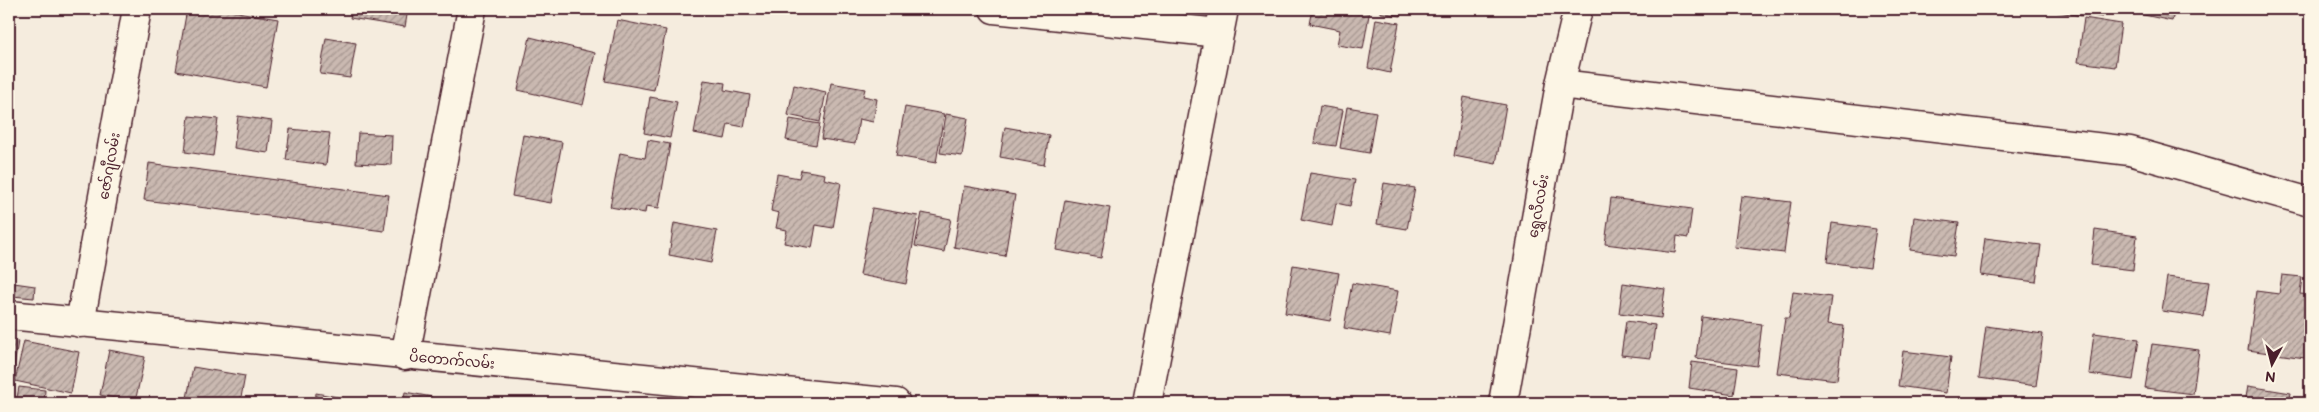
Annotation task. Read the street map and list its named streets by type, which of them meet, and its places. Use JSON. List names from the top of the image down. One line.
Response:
{"streets":{"street":["ဇော်ဂျီလမ်း","ရွှေလီလမ်း","ပိတောက်လမ်း"]},"crossings":[["ဇော်ဂျီလမ်း","ပိတောက်လမ်း"]],"north":"bottom"}
